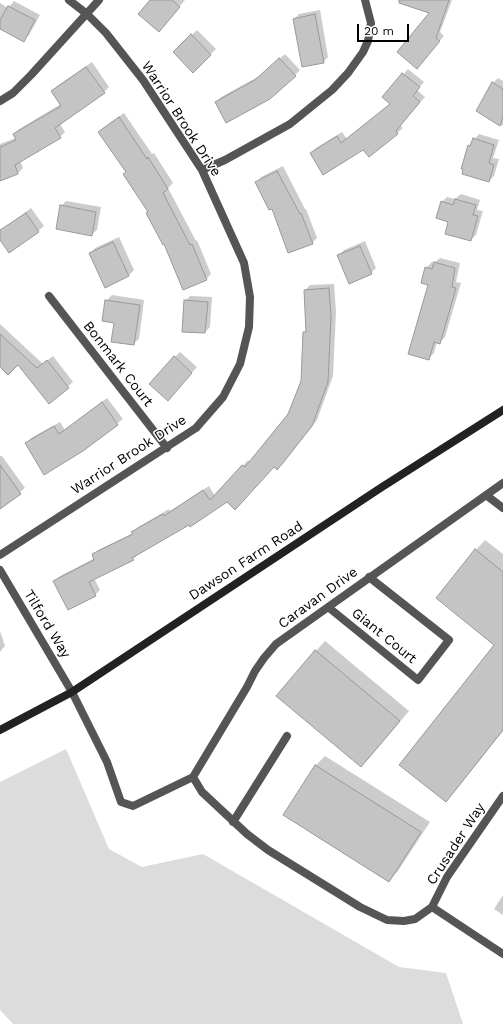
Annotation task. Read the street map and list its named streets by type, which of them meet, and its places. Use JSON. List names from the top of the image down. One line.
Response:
{"streets":{"street":["Warrior Brook Drive","Bonmark Court","Dawson Farm Road","Caravan Drive","Tilford Way","Giant Court","Crusader Way"]},"crossings":[["Warrior Brook Drive","Bonmark Court"],["Dawson Farm Road","Tilford Way"],["Caravan Drive","Giant Court"]],"scale_bar":"20 m"}
